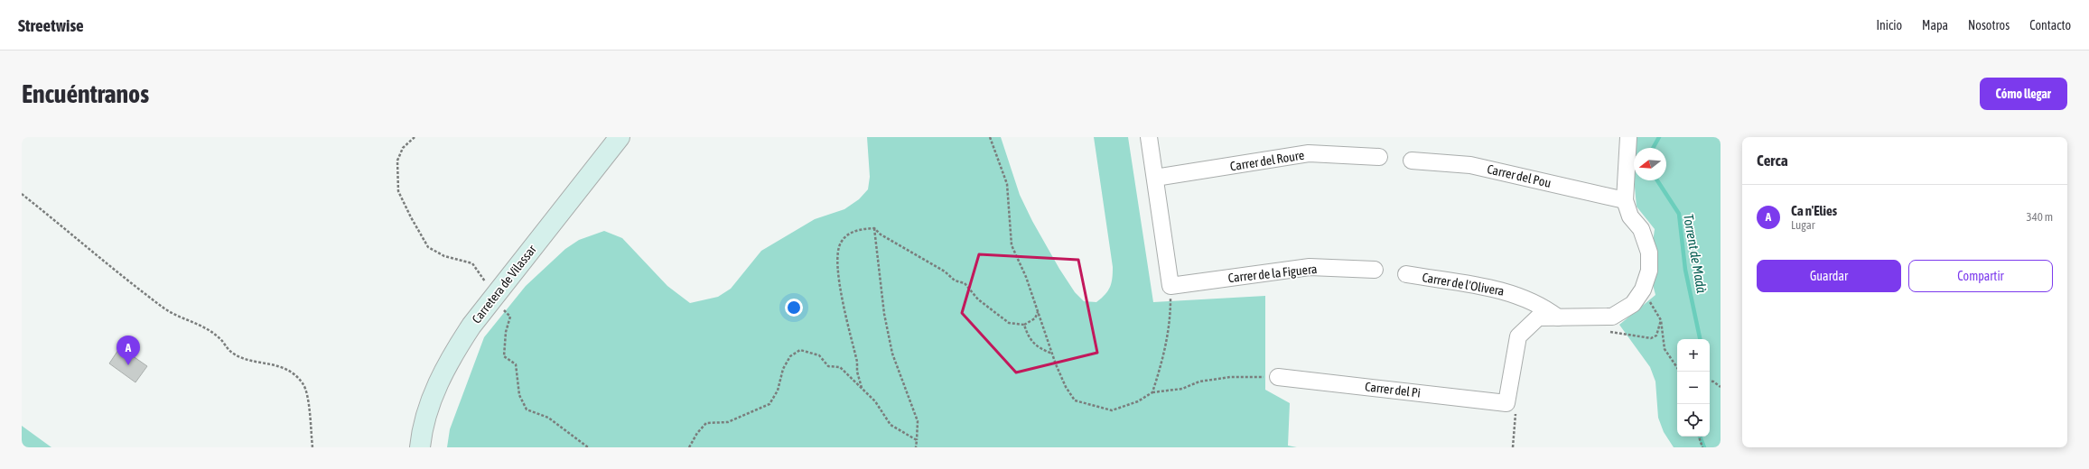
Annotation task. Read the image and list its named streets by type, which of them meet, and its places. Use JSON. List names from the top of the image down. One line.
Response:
{"streets":{"street":["Carrer del Roure","Carrer del Pou","Carrer de la Figuera","Carretera de Vilassar","Carrer de l'Olivera","Carrer del Pi"]},"water":["Torrent de Madà"],"north":"left","page":{"header":"Streetwise","nav":["Inicio","Mapa","Nosotros","Contacto"],"buttons":["Cómo llegar",["Guardar","Compartir"]],"title":"Encuéntranos","heading":"Cerca","list":[{"mark":"A","name":"Ca n'Elies","note":"Lugar","value":"340 m"}],"pins":"A","map_buttons":["+","−"]}}
